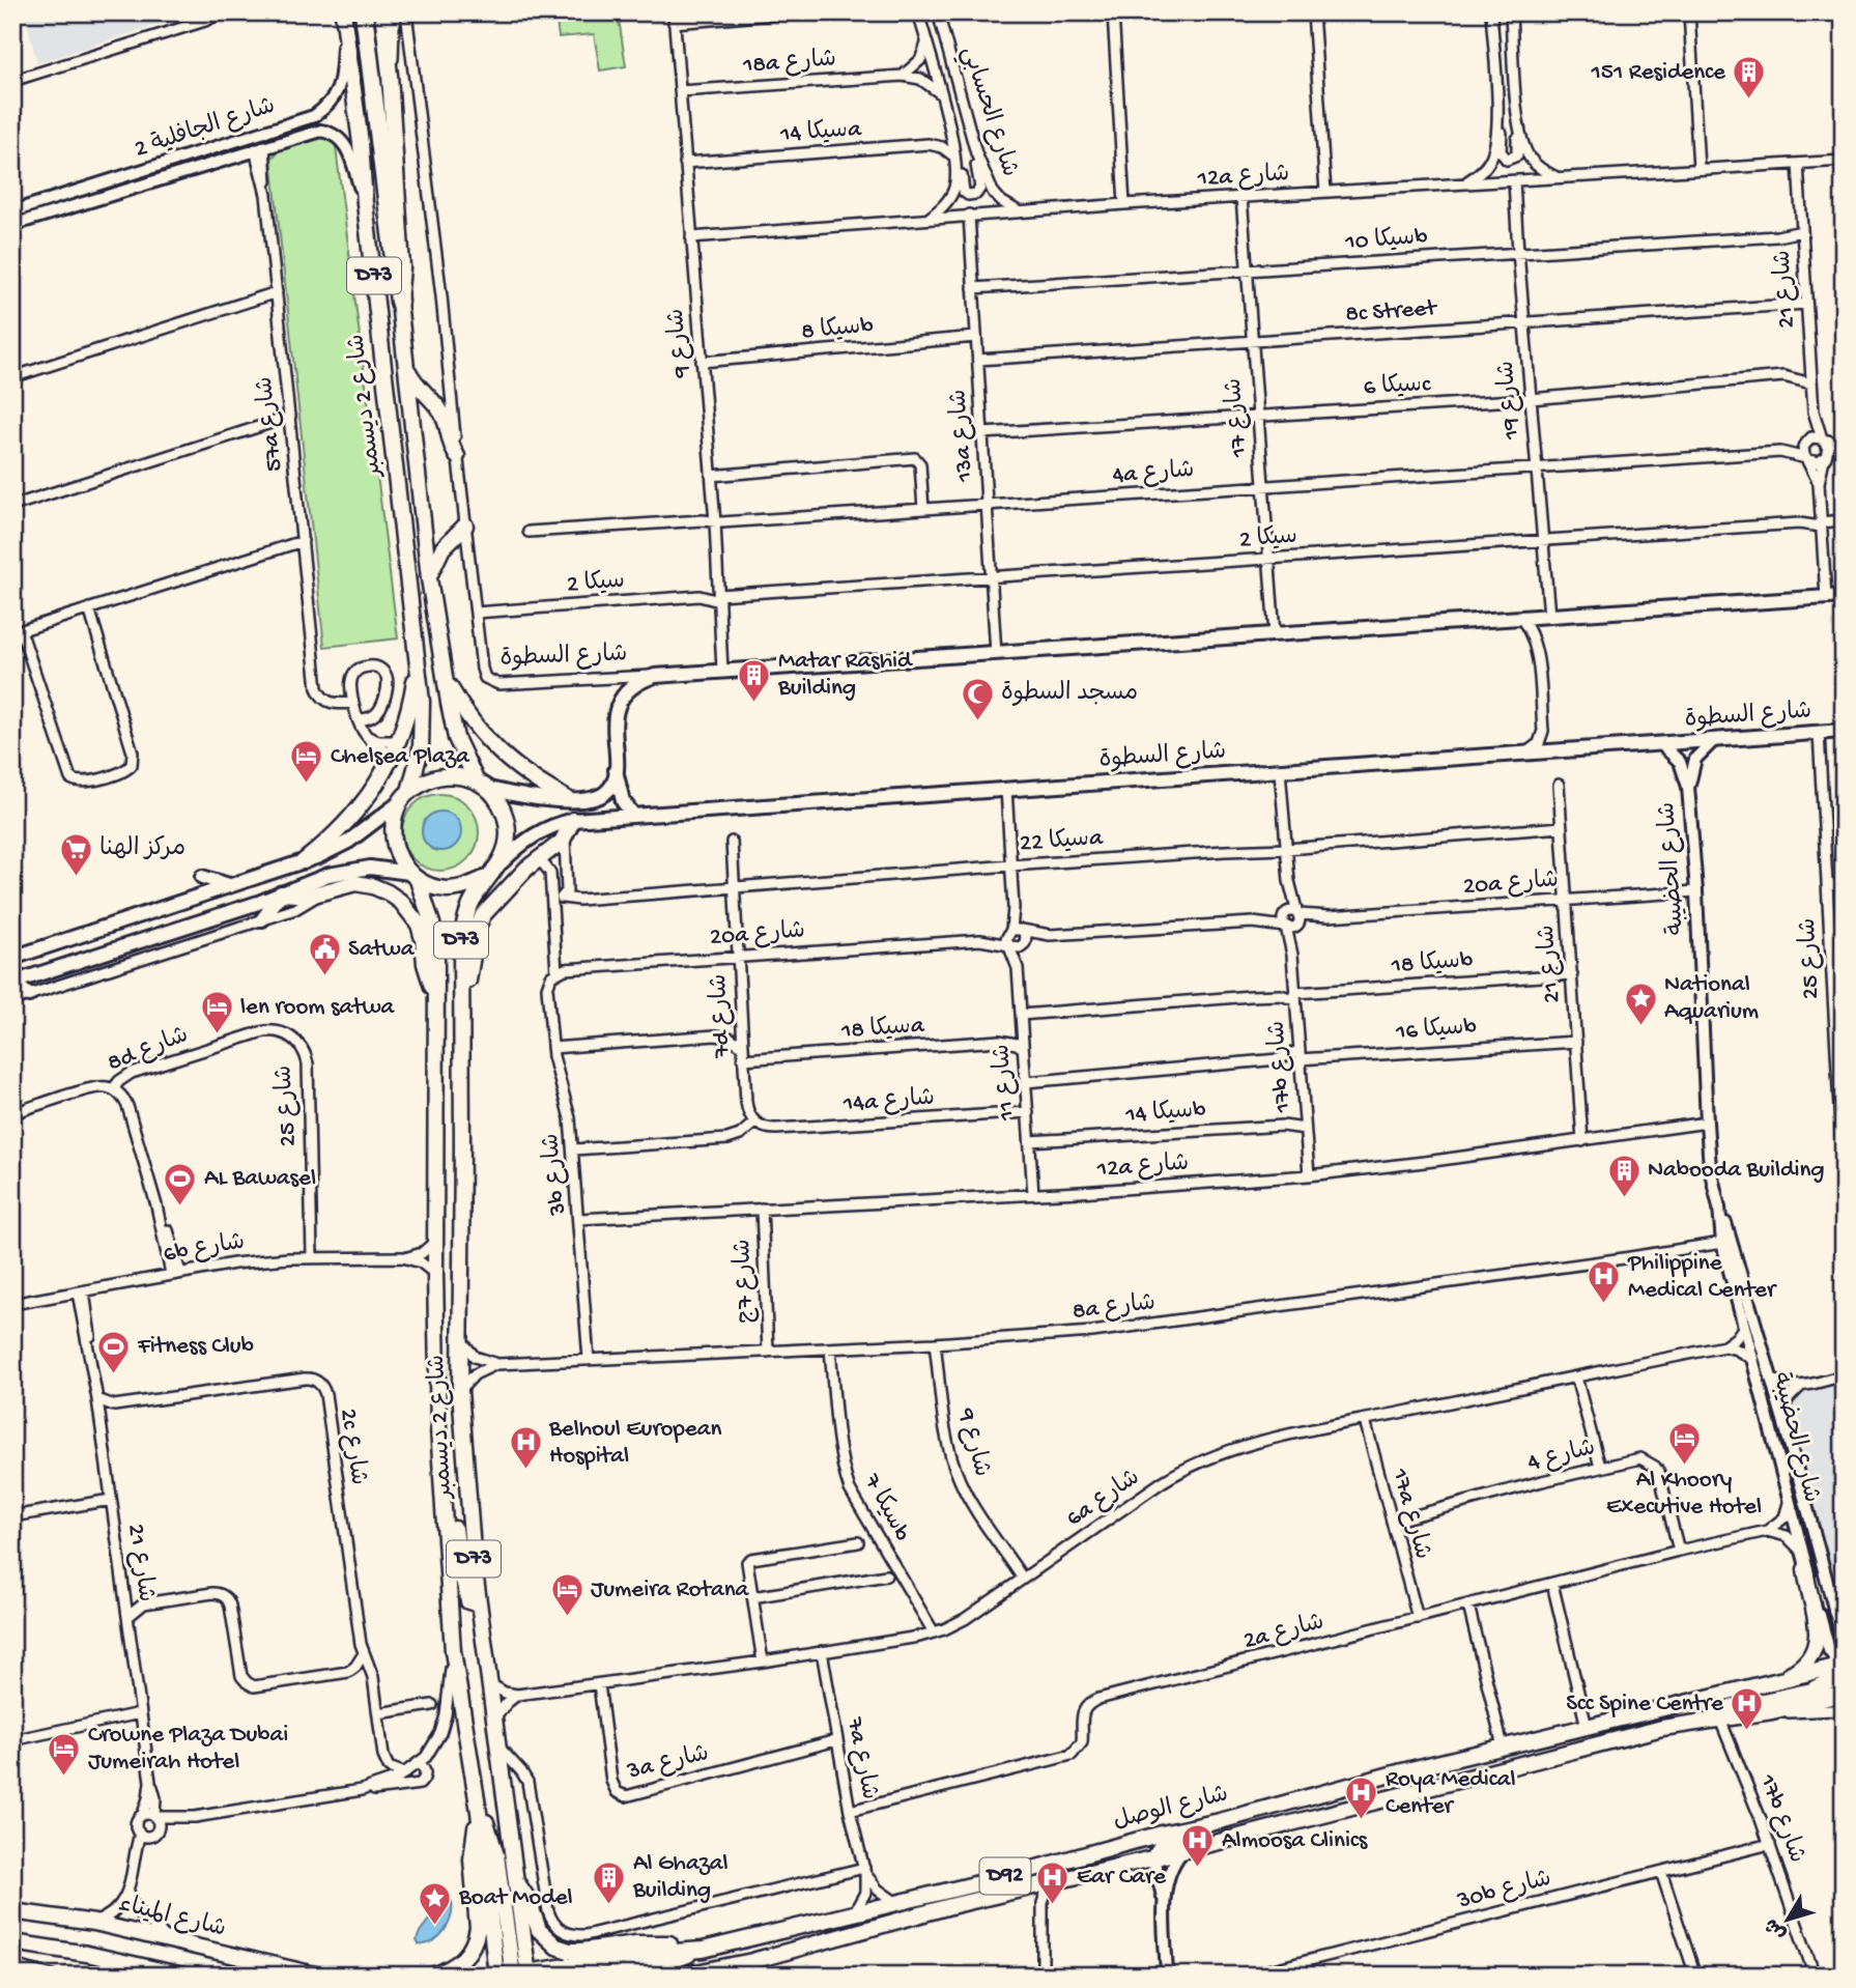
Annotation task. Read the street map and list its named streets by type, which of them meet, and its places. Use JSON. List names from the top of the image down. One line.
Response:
{"streets":{"main road":["D73","شارع 2 ديسمبر","شارع السطوة","شارع الوصل","D92","شارع الميناء"],"street":["18a شارع","شارع الحسابي","شارع الجافلية 2","سيكا 14a","12a شارع","سيكا 10b","شارع 21","8c Street","سيكا 8b","شارع 9","سيكا 6c","شارع 19","شارع 17","57a شارع","13a شارع","4a شارع","سيكا 2","سيكا 22a","شارع الحضيبة","20a شارع","شارع 25","سيكا 18b","7d شارع","سيكا 18a","سيكا 16b","8d شارع","17b شارع","شارع 11","14a شارع","سيكا 14b","3b شارع","6b شارع","شارع 7ج","8a شارع","2c شارع","شارع 4","6a شارع","سيكا 7b","17a شارع","2a شارع","7a شارع","3a شارع","30b شارع"]},"crossings":[["18a شارع","شارع الحسابي"],["18a شارع","شارع 9"],["شارع الحسابي","سيكا 14a"],["شارع الحسابي","12a شارع"],["شارع الجافلية 2","شارع 2 ديسمبر"],["شارع الجافلية 2","57a شارع"],["سيكا 14a","شارع 9"],["12a شارع","شارع 21"],["12a شارع","شارع 9"],["12a شارع","شارع 19"],["12a شارع","شارع 17"],["12a شارع","13a شارع"],["12a شارع","شارع الحضيبة"],["12a شارع","17b شارع"],["12a شارع","شارع 11"],["12a شارع","3b شارع"],["12a شارع","شارع 7ج"],["سيكا 10b","شارع 21"],["سيكا 10b","شارع 19"],["سيكا 10b","شارع 17"],["سيكا 10b","13a شارع"],["شارع 21","8c Street"],["شارع 21","سيكا 6c"],["شارع 21","4a شارع"],["شارع 21","سيكا 22a"],["شارع 21","20a شارع"],["شارع 21","سيكا 18b"],["شارع 21","سيكا 16b"],["شارع 21","6b شارع"],["شارع 21","2c شارع"],["8c Street","شارع 19"],["8c Street","شارع 17"],["8c Street","13a شارع"],["سيكا 8b","شارع 9"],["سيكا 8b","13a شارع"],["شارع 9","4a شارع"],["شارع 9","سيكا 2"],["شارع 9","شارع السطوة"],["شارع 9","8a شارع"],["شارع 9","6a شارع"],["سيكا 6c","شارع 19"],["سيكا 6c","شارع 17"],["سيكا 6c","13a شارع"],["شارع 19","4a شارع"],["شارع 19","سيكا 2"],["شارع 19","شارع السطوة"],["شارع 2 ديسمبر","شارع السطوة"],["شارع 2 ديسمبر","6b شارع"],["شارع 2 ديسمبر","8a شارع"],["شارع 2 ديسمبر","شارع الوصل"],["شارع 17","4a شارع"],["شارع 17","سيكا 2"],["شارع 17","شارع السطوة"],["13a شارع","4a شارع"],["13a شارع","سيكا 2"],["13a شارع","شارع السطوة"],["سيكا 2","شارع السطوة"],["شارع السطوة","شارع الحضيبة"],["شارع السطوة","شارع 25"],["شارع السطوة","17b شارع"],["سيكا 22a","7d شارع"],["سيكا 22a","17b شارع"],["شارع الحضيبة","20a شارع"],["شارع الحضيبة","8a شارع"],["شارع الحضيبة","شارع الوصل"],["20a شارع","7d شارع"],["20a شارع","17b شارع"],["20a شارع","شارع 11"],["20a شارع","3b شارع"],["شارع 25","8d شارع"],["شارع 25","6b شارع"],["سيكا 18b","17b شارع"],["سيكا 18b","شارع 11"],["7d شارع","سيكا 18a"],["7d شارع","14a شارع"],["سيكا 18a","شارع 11"],["سيكا 16b","17b شارع"],["سيكا 16b","شارع 11"],["17b شارع","سيكا 14b"],["17b شارع","شارع الوصل"],["17b شارع","30b شارع"],["شارع 11","14a شارع"],["شارع 11","سيكا 14b"],["3b شارع","8a شارع"],["شارع 7ج","8a شارع"],["8a شارع","سيكا 7b"],["شارع 4","17a شارع"],["شارع 4","2a شارع"],["6a شارع","سيكا 7b"],["6a شارع","17a شارع"],["6a شارع","7a شارع"],["6a شارع","3a شارع"],["17a شارع","2a شارع"],["2a شارع","7a شارع"],["7a شارع","3a شارع"],["7a شارع","شارع الوصل"]],"places":{"building":["151 Residence","Matar Rashid Building","Nabooda Building","Al Ghazal Building"],"mosque":["مسجد السطوة"],"hotel":["Chelsea Plaza","len room satwa","Al Khoory Executive Hotel","Jumeira Rotana","Crowne Plaza Dubai Jumeirah Hotel"],"supermarket":["مركز الهنا"],"public building":["Satwa"],"place":["National Aquarium","Boat Model"],"sports":["AL Bawasel","Fitness Club"],"hospital":["Philippine Medical Center","Belhoul European Hospital","Scc Spine Centre","Roya Medical Center","Almoosa Clinics","Ear Care"]},"north":"bottom left"}
